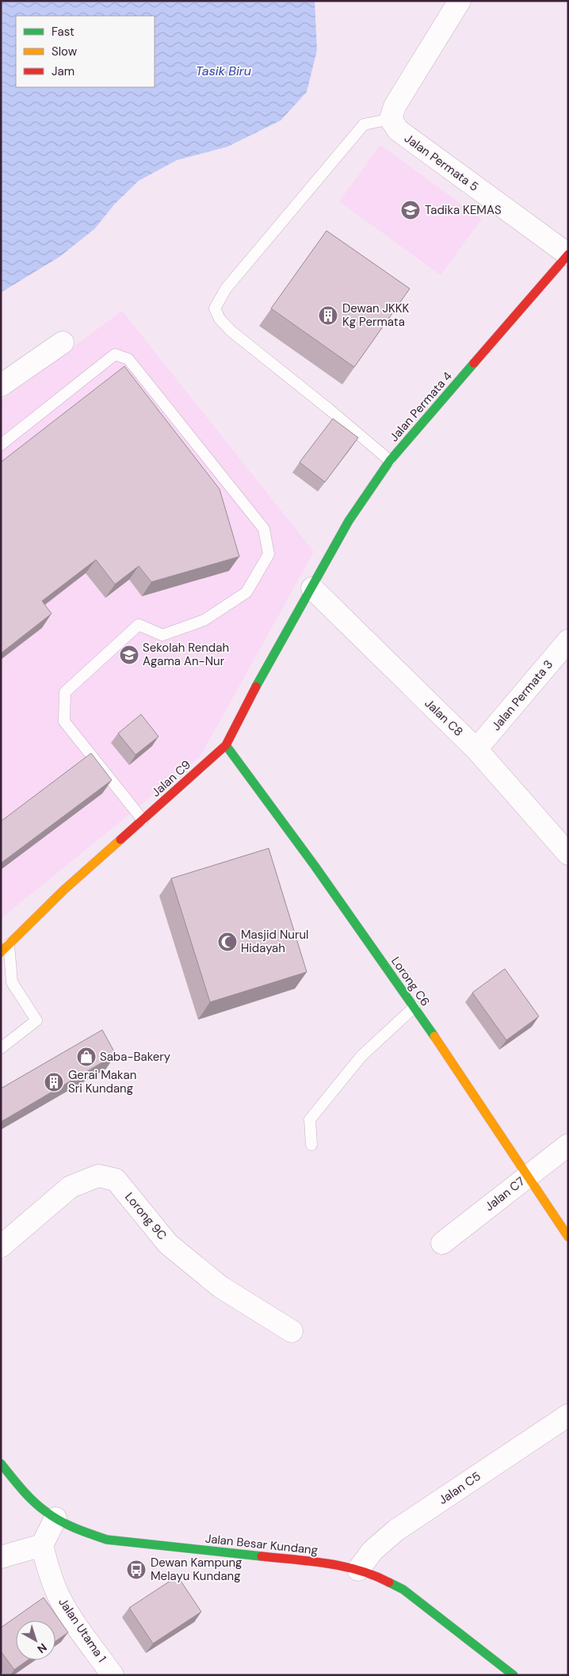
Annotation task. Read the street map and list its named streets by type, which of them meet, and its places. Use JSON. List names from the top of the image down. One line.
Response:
{"streets":{"street":["Jalan Permata 5","Jalan Permata 4","Jalan Permata 3","Jalan C8","Jalan C9","Lorong C6","Jalan C7","Lorong 9C","Jalan C5","Jalan Besar Kundang","Jalan Utama 1"]},"crossings":[["Jalan Permata 5","Jalan Permata 4"],["Jalan Permata 4","Jalan C8"],["Jalan Permata 4","Jalan C9"],["Jalan Permata 3","Jalan C8"],["Jalan C8","Jalan C9"],["Jalan C9","Lorong C6"],["Lorong C6","Jalan C7"],["Jalan C5","Jalan Besar Kundang"]],"water":["Tasik Biru"],"places":{"school or university":["Tadika KEMAS","Sekolah Rendah Agama An-Nur"],"building":["Dewan JKKK Kg Permata","Gerai Makan Sri Kundang"],"mosque":["Masjid Nurul Hidayah"],"shop":["Saba-Bakery"],"bus stop":["Dewan Kampung Melayu Kundang"]},"legend":["Fast","Slow","Jam"],"north":"bottom right"}
